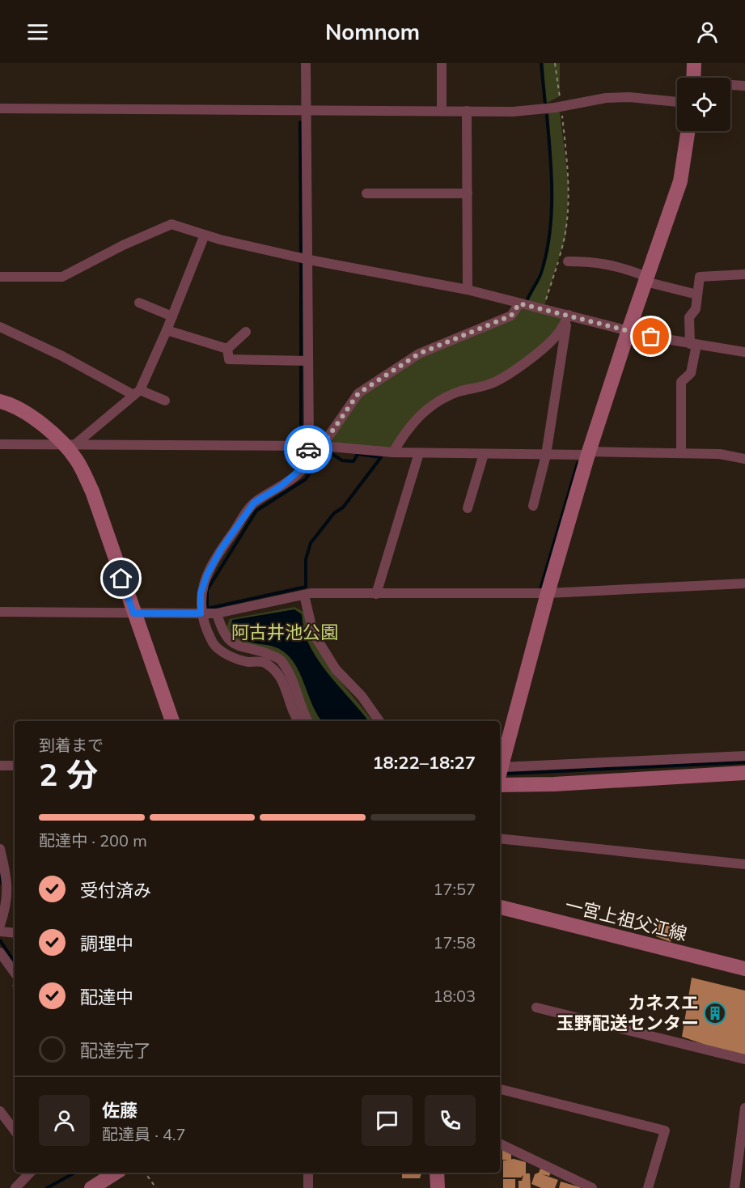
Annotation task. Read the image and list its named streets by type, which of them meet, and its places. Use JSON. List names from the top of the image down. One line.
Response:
{"streets":{"street":["一宮上祖父江線"]},"parks":["阿古井池公園"],"places":{"building":["カネスエ 玉野配送センター"]},"page":{"header":"Nomnom","heading":["2 分","到着まで","18:22–18:27"],"panel":["佐藤","配達員 · 4.7"],"bar":"配達中 · 200 m","list":[["受付済み","17:57"],["調理中","17:58"],["配達中","18:03"],"配達完了"]}}
